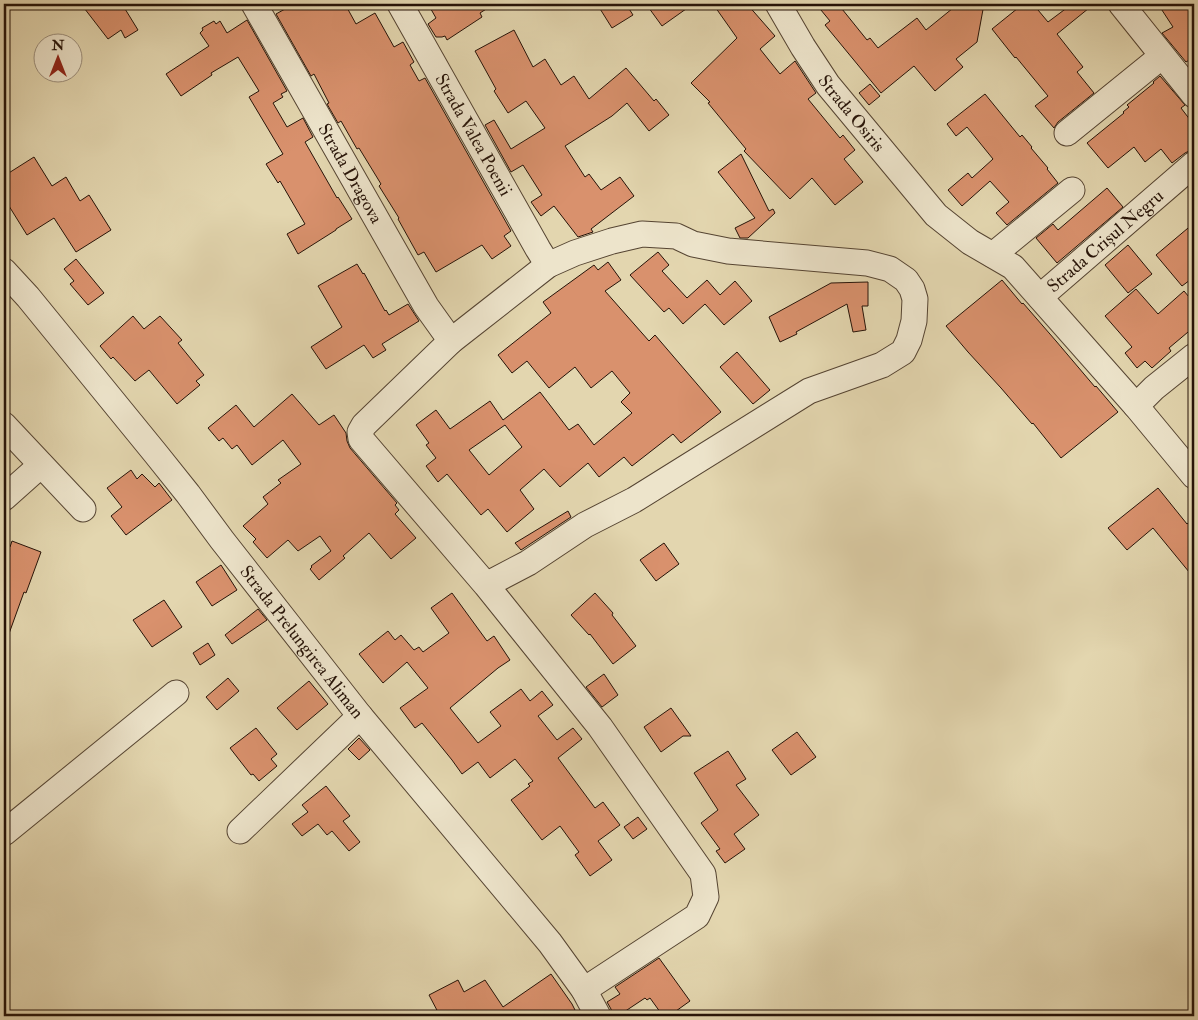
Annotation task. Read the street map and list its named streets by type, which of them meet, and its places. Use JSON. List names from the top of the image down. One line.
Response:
{"streets":{"street":["Strada Osiris","Strada Valea Poenii","Strada Dragova","Strada Crișul Negru","Strada Prelungirea Aliman"]},"crossings":[["Strada Osiris","Strada Crișul Negru"]],"north":"top"}
